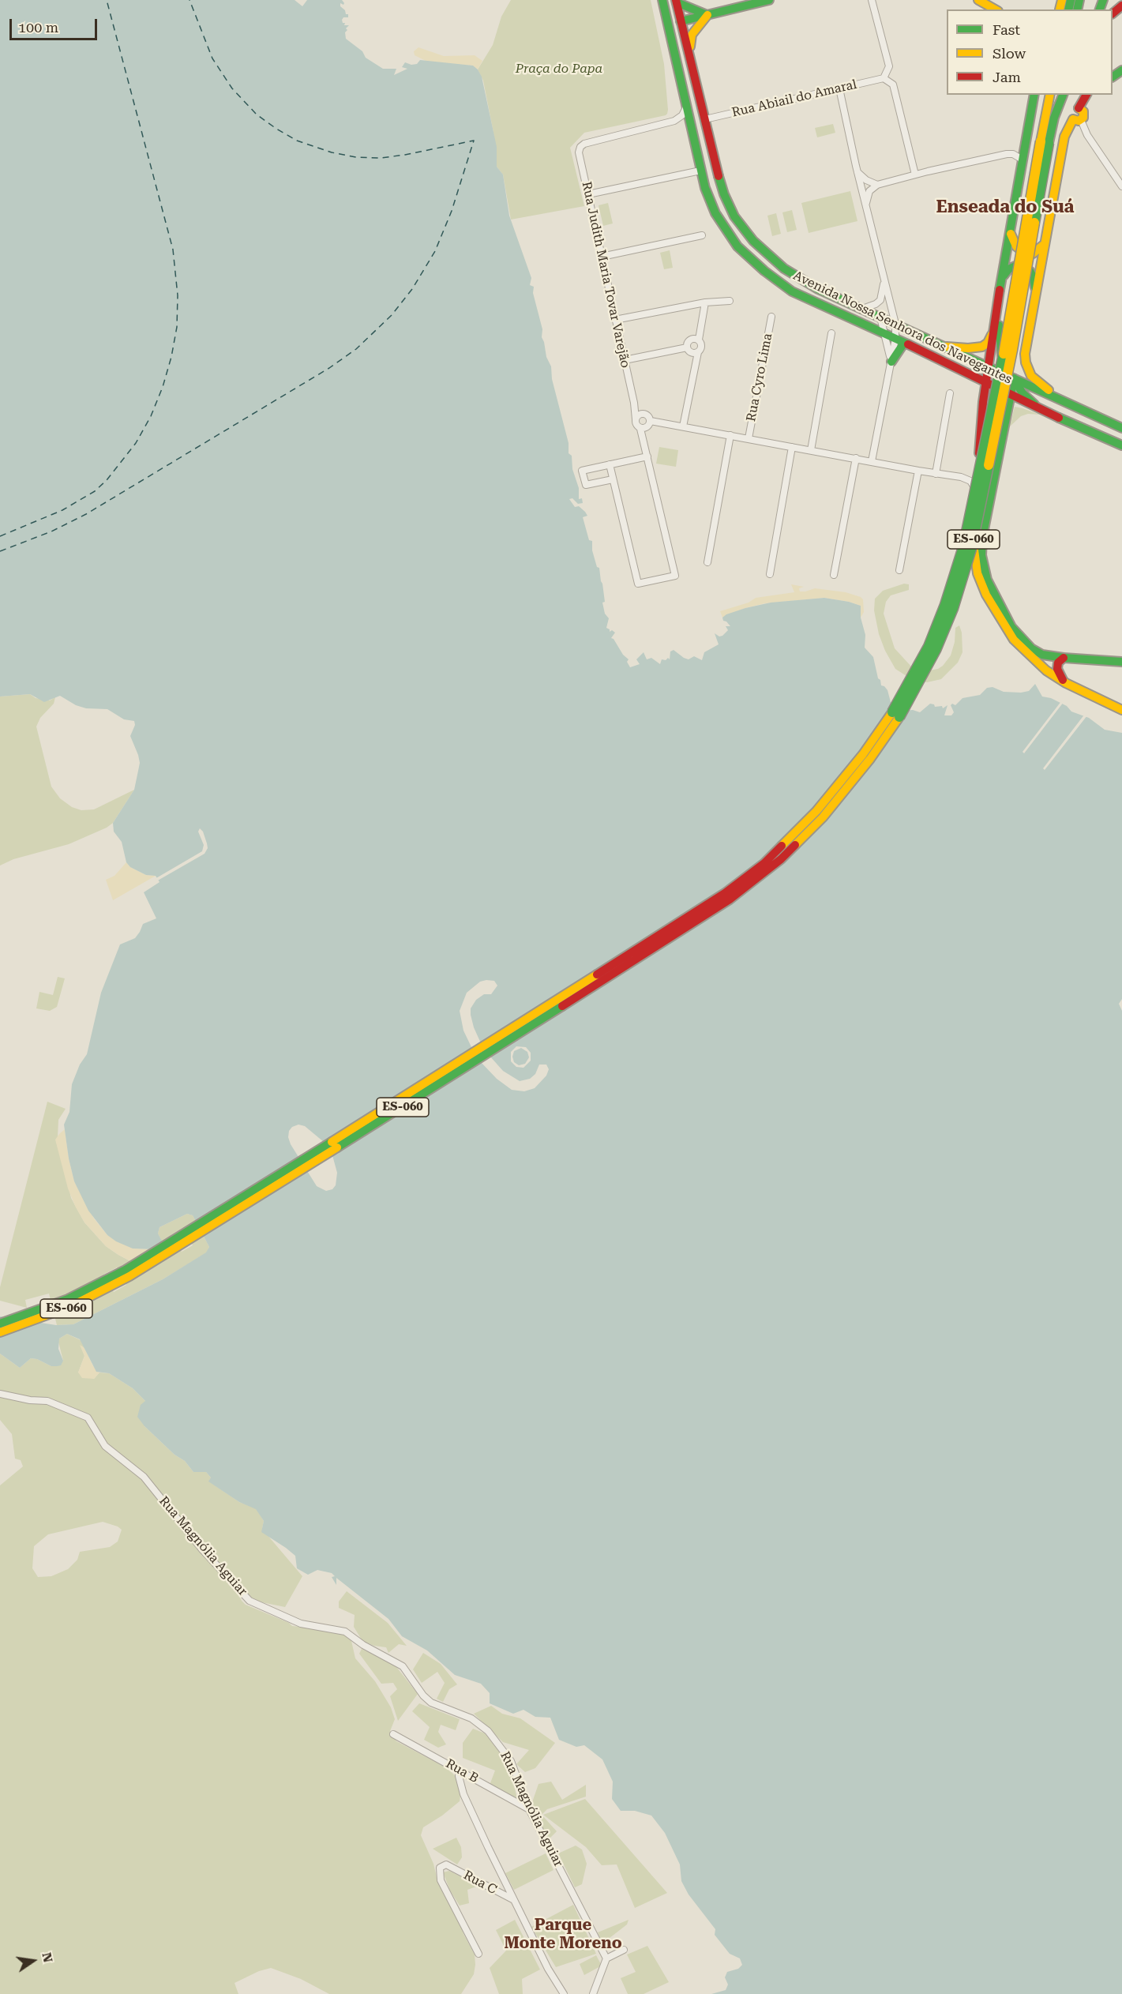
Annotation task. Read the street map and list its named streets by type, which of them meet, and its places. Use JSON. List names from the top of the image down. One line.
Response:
{"streets":{"main road":["Avenida Nossa Senhora dos Navegantes","ES-060"],"street":["Rua Abiail do Amaral","Rua Judith Maria Tovar Varejão","Rua Cyro Lima","Rua Magnólia Aguiar","Rua B","Rua C"]},"crossings":[["Rua Abiail do Amaral","Avenida Nossa Senhora dos Navegantes"],["Rua Judith Maria Tovar Varejão","Avenida Nossa Senhora dos Navegantes"],["Rua Magnólia Aguiar","Rua B"]],"districts":["Enseada do Suá","Parque Monte Moreno"],"parks":["Praça do Papa"],"legend":["Fast","Slow","Jam"],"scale_bar":"100 m","north":"right"}
